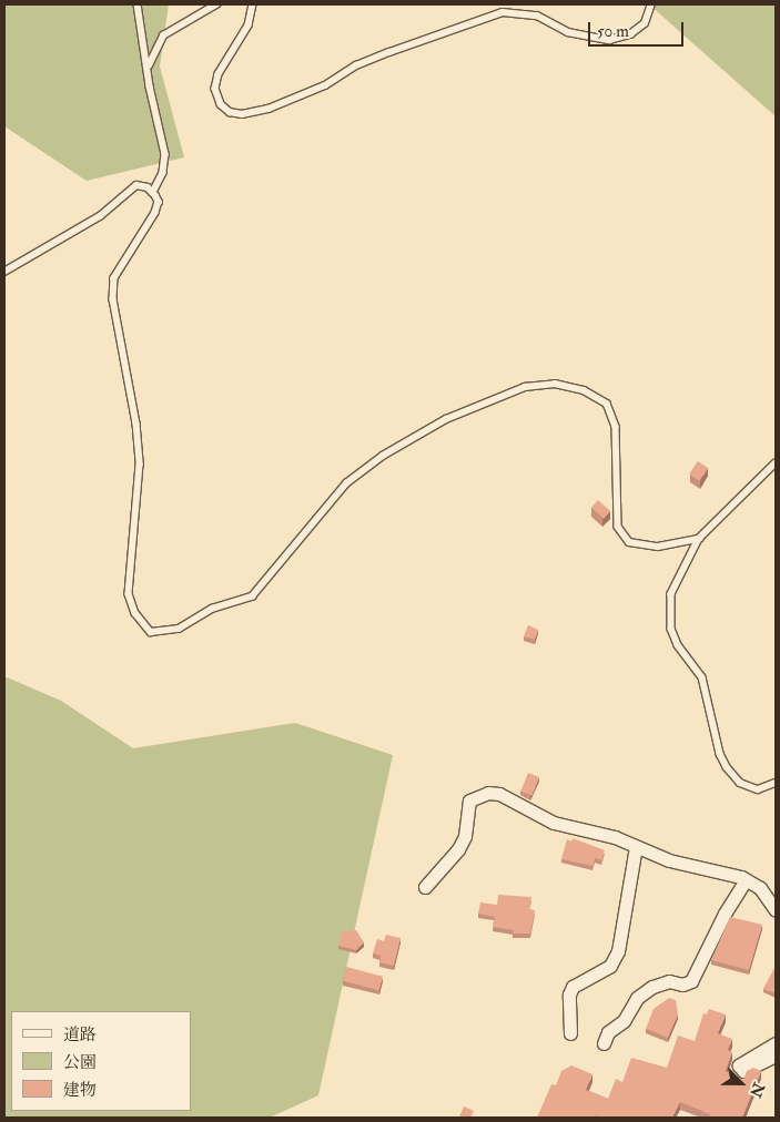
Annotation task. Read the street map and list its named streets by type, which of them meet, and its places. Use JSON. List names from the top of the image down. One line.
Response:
{"legend":["道路","公園","建物"],"scale_bar":"50 m","north":"bottom right"}
